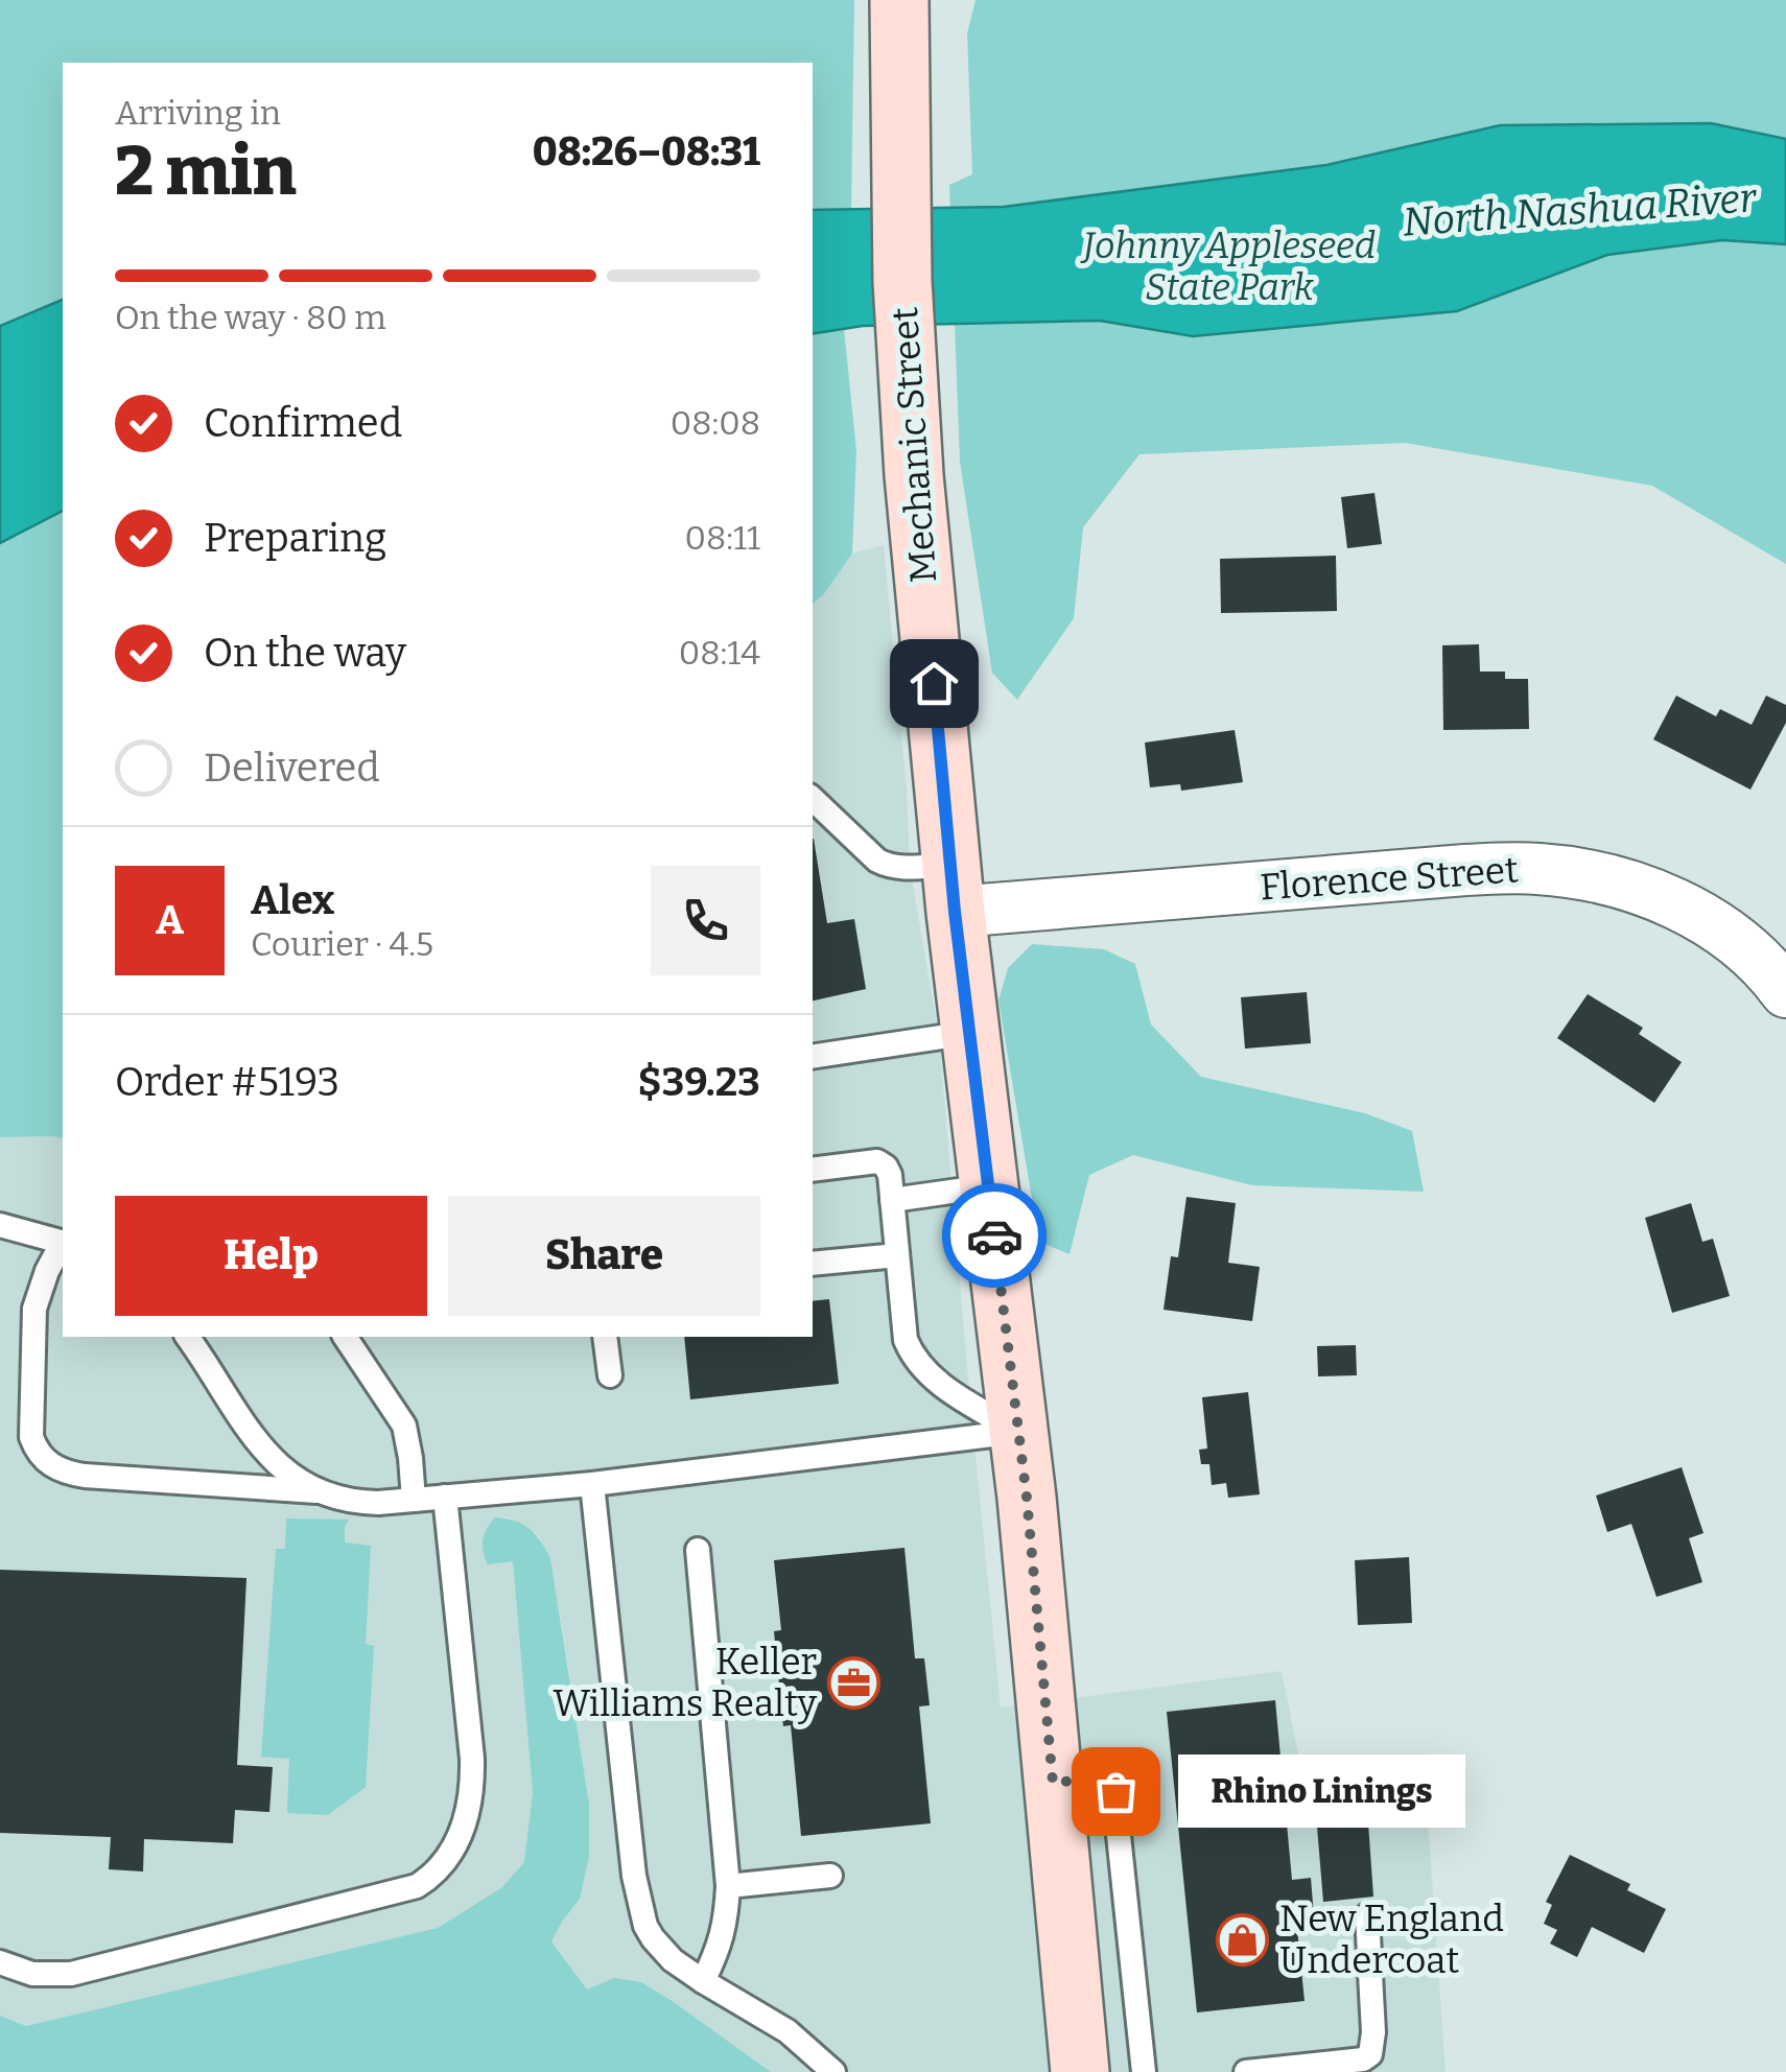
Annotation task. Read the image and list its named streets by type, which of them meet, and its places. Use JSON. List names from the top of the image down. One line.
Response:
{"streets":{"main road":["Mechanic Street"],"street":["Florence Street"]},"crossings":[["Mechanic Street","Florence Street"]],"water":["North Nashua River"],"parks":["Johnny Appleseed State Park"],"places":{"office":["Keller Williams Realty"],"other":["Rhino Linings"],"shop":["New England Undercoat"]},"page":{"heading":["2 min","Arriving in","08:26–08:31"],"panel":["Alex","Courier · 4.5","Order #5193","$39.23"],"bar":"On the way · 80 m","list":[["Confirmed","08:08"],["Preparing","08:11"],["On the way","08:14"],"Delivered"],"round":"A","buttons":["Help","Share"],"bubble":"Rhino Linings"}}
